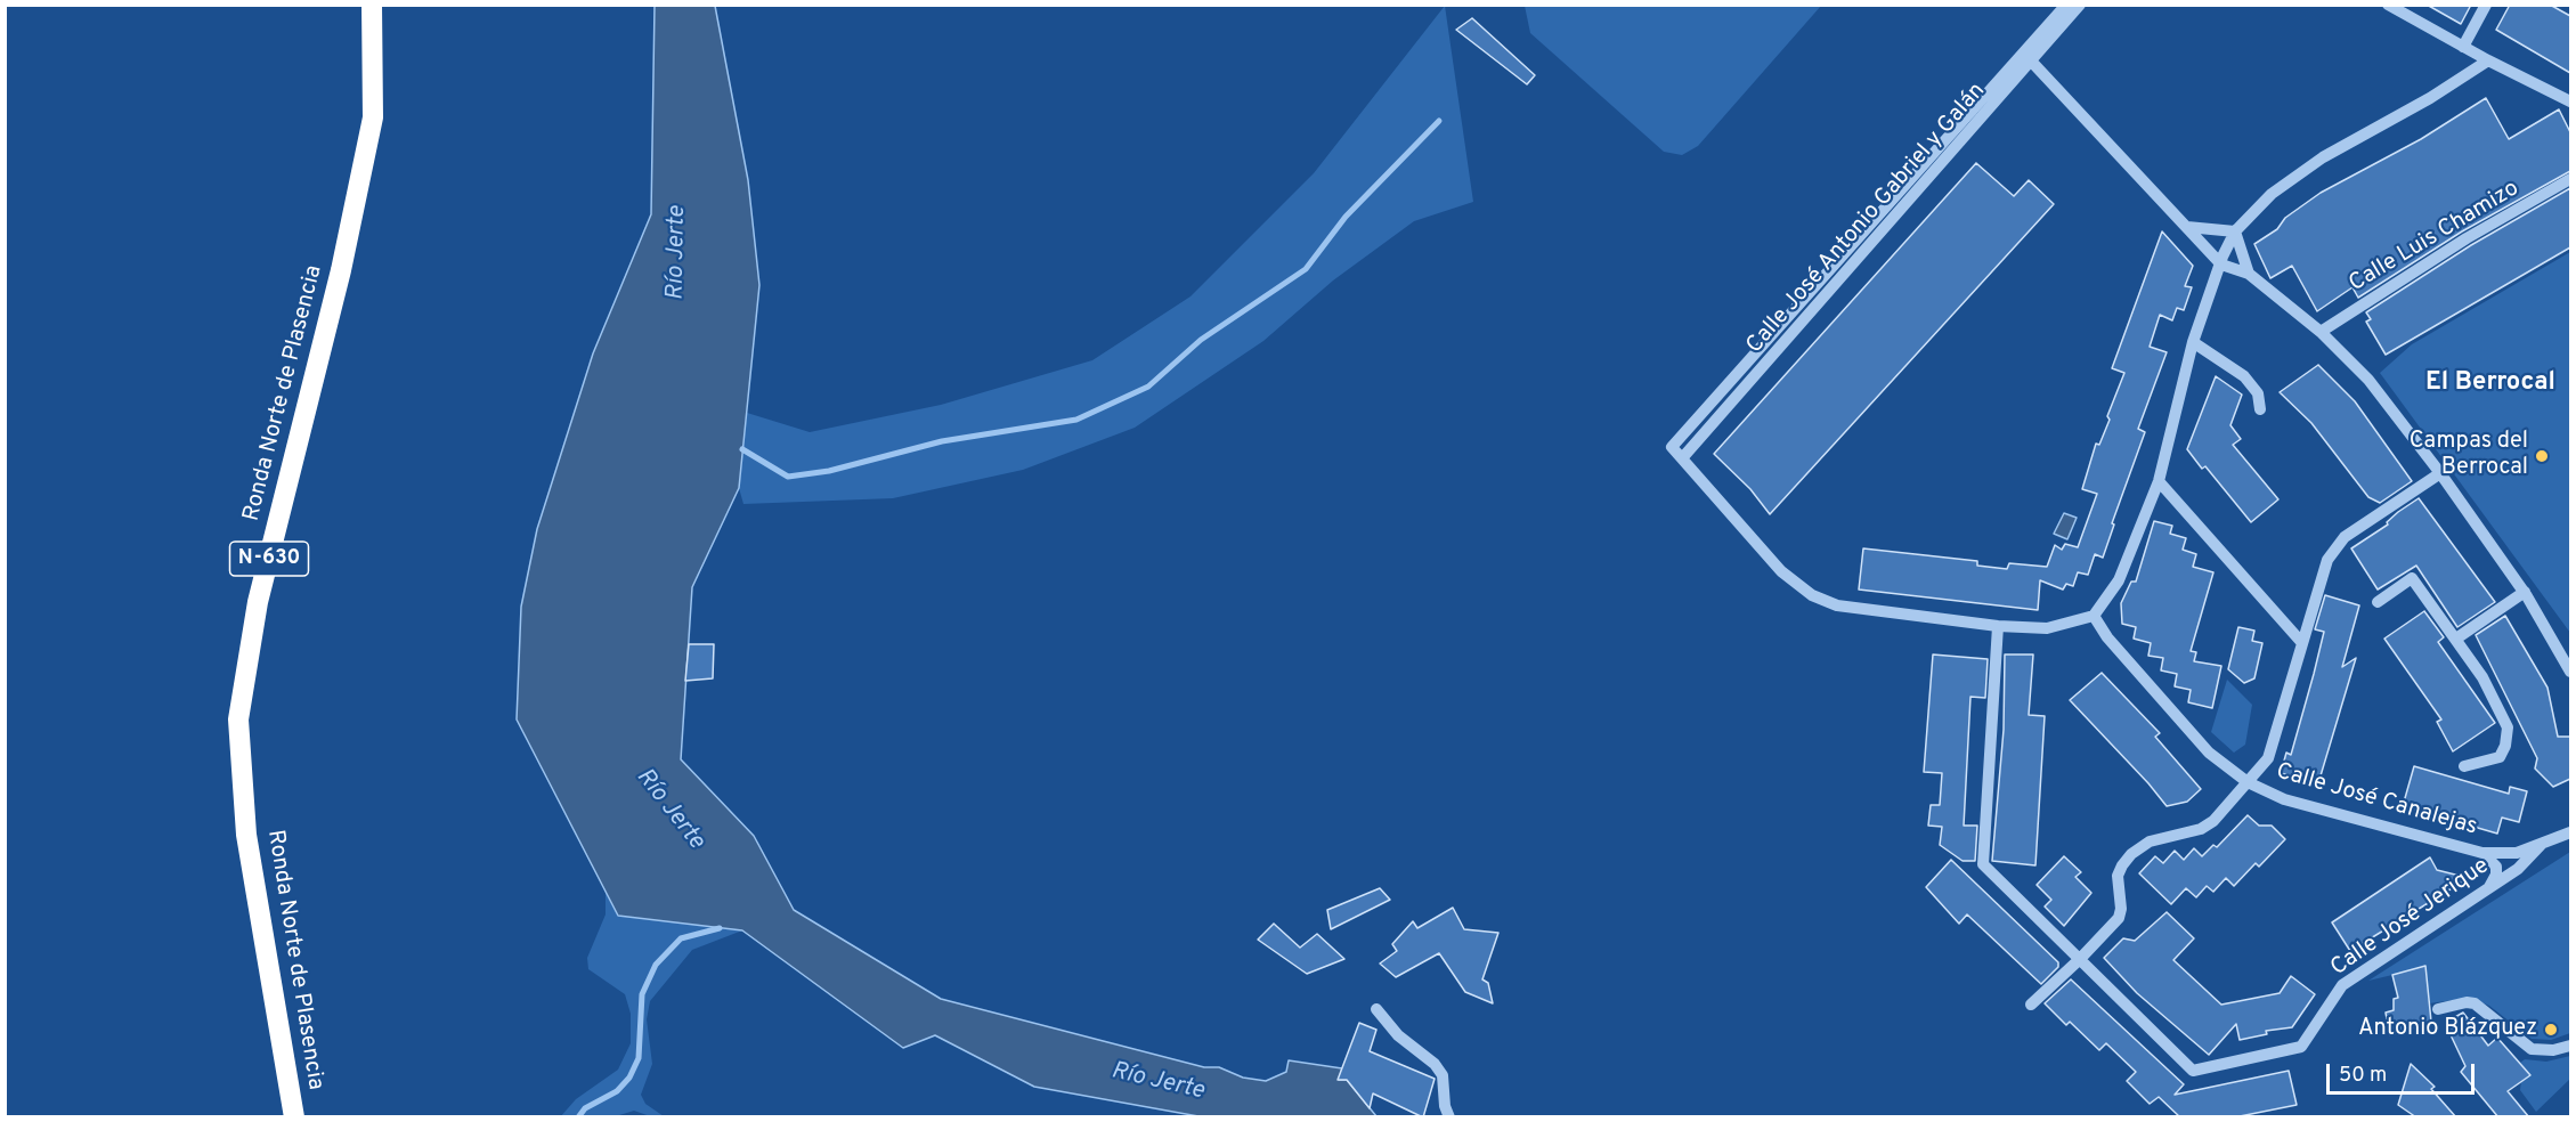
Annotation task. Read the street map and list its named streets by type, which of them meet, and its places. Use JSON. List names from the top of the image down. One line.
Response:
{"streets":{"highway":["Ronda Norte de Plasencia","N-630"],"street":["Calle José Antonio Gabriel y Galán","Calle Luis Chamizo","Calle José Canalejas","Calle José Jerique"]},"crossings":[["Calle José Canalejas","Calle José Jerique"]],"districts":["El Berrocal"],"water":["Río Jerte"],"places":["Campas del Berrocal","Antonio Blázquez"],"scale_bar":"50 m"}
